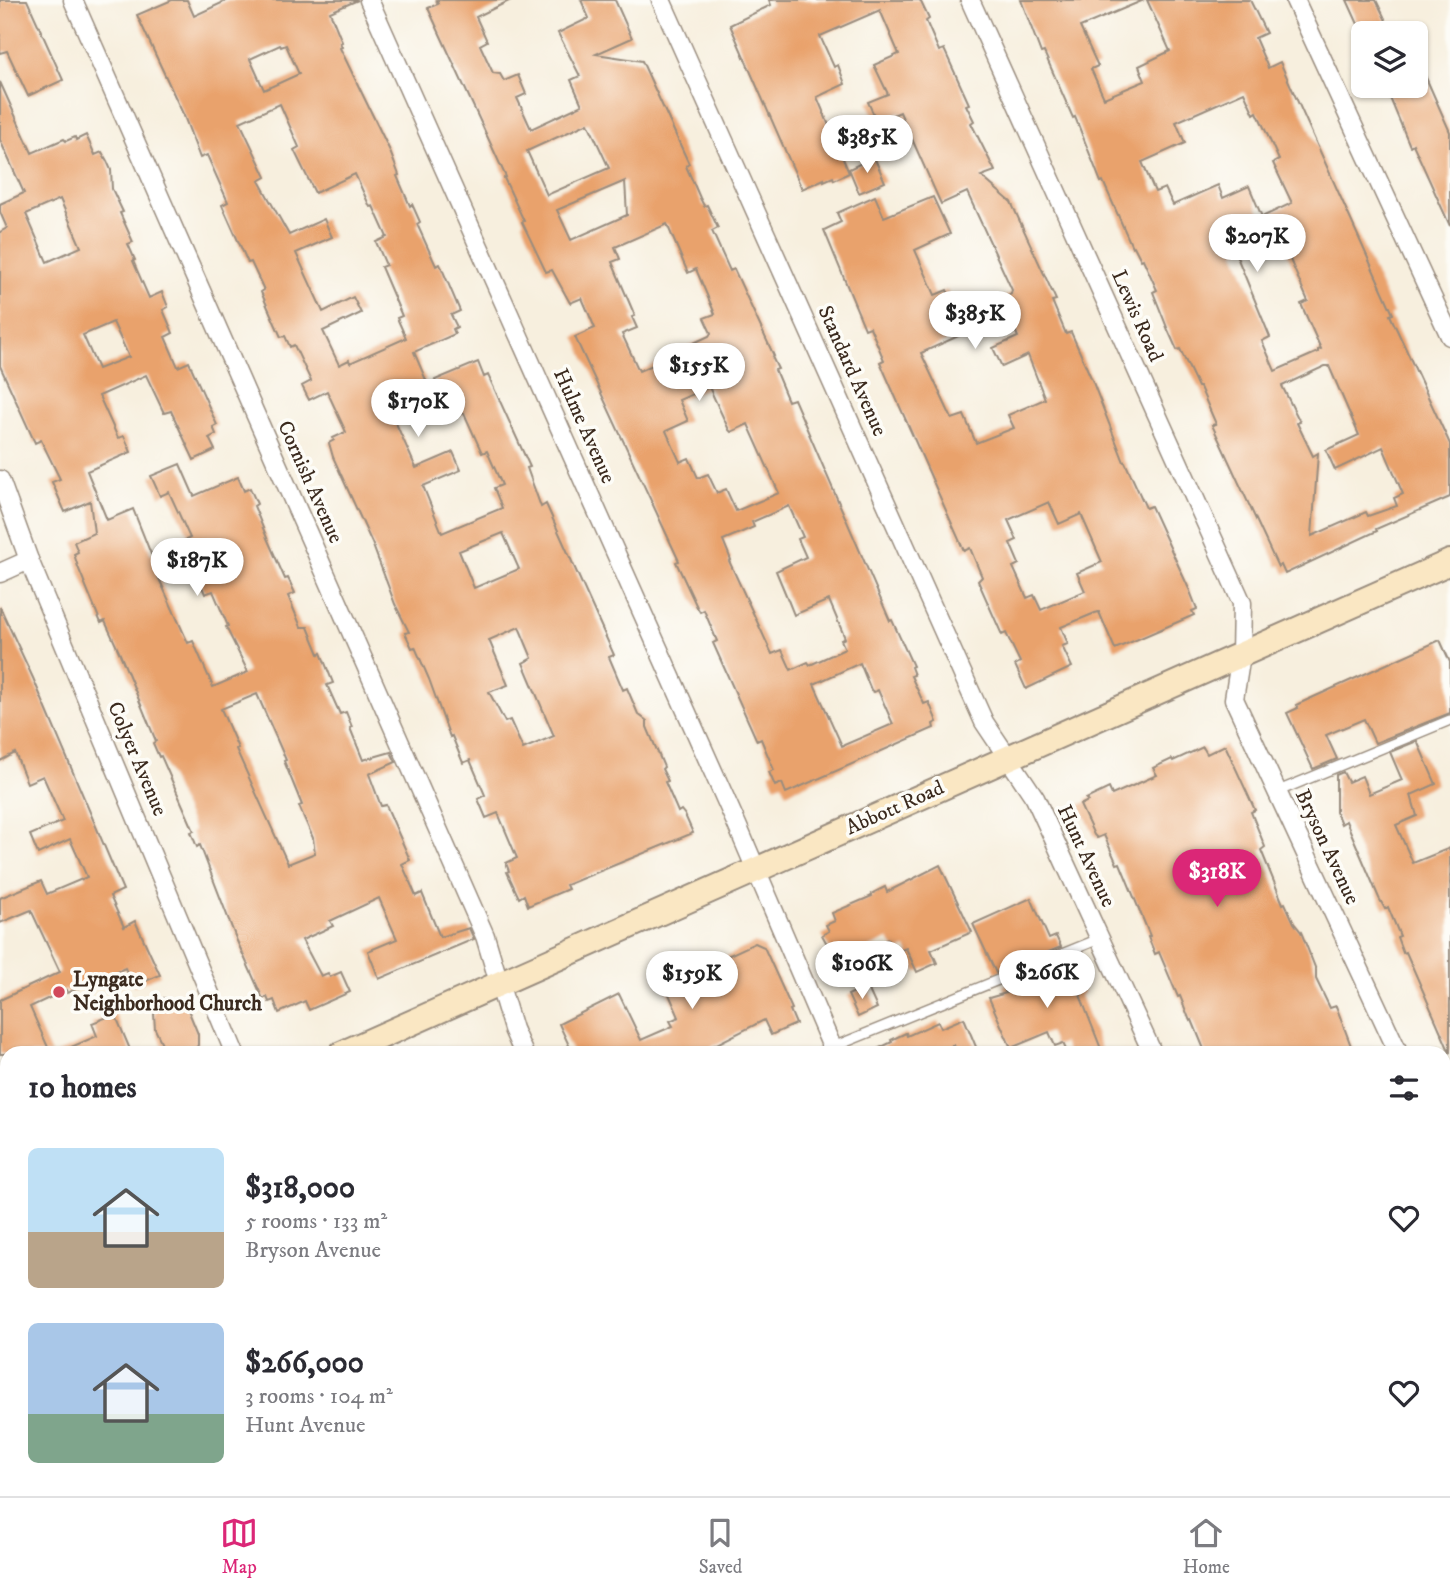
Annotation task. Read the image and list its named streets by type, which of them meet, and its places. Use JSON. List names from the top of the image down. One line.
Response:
{"streets":{"street":["Lewis Road","Standard Avenue","Hulme Avenue","Cornish Avenue","Colyer Avenue","Abbott Road","Bryson Avenue","Hunt Avenue"]},"crossings":[["Lewis Road","Abbott Road"],["Lewis Road","Bryson Avenue"],["Standard Avenue","Abbott Road"],["Standard Avenue","Hunt Avenue"],["Hulme Avenue","Abbott Road"],["Cornish Avenue","Abbott Road"],["Abbott Road","Bryson Avenue"],["Abbott Road","Hunt Avenue"]],"places":["Lyngate Neighborhood Church"],"page":{"price":["$385K","$207K","$385K","$155K","$170K","$187K","$318K","$106K","$266K","$159K"],"heading":"10 homes","list":[{"name":"$318,000","note":"5 rooms · 133 m² · Bryson Avenue"},{"name":"$266,000","note":"3 rooms · 104 m² · Hunt Avenue"}],"tabs":["Map","Saved","Home"]}}
